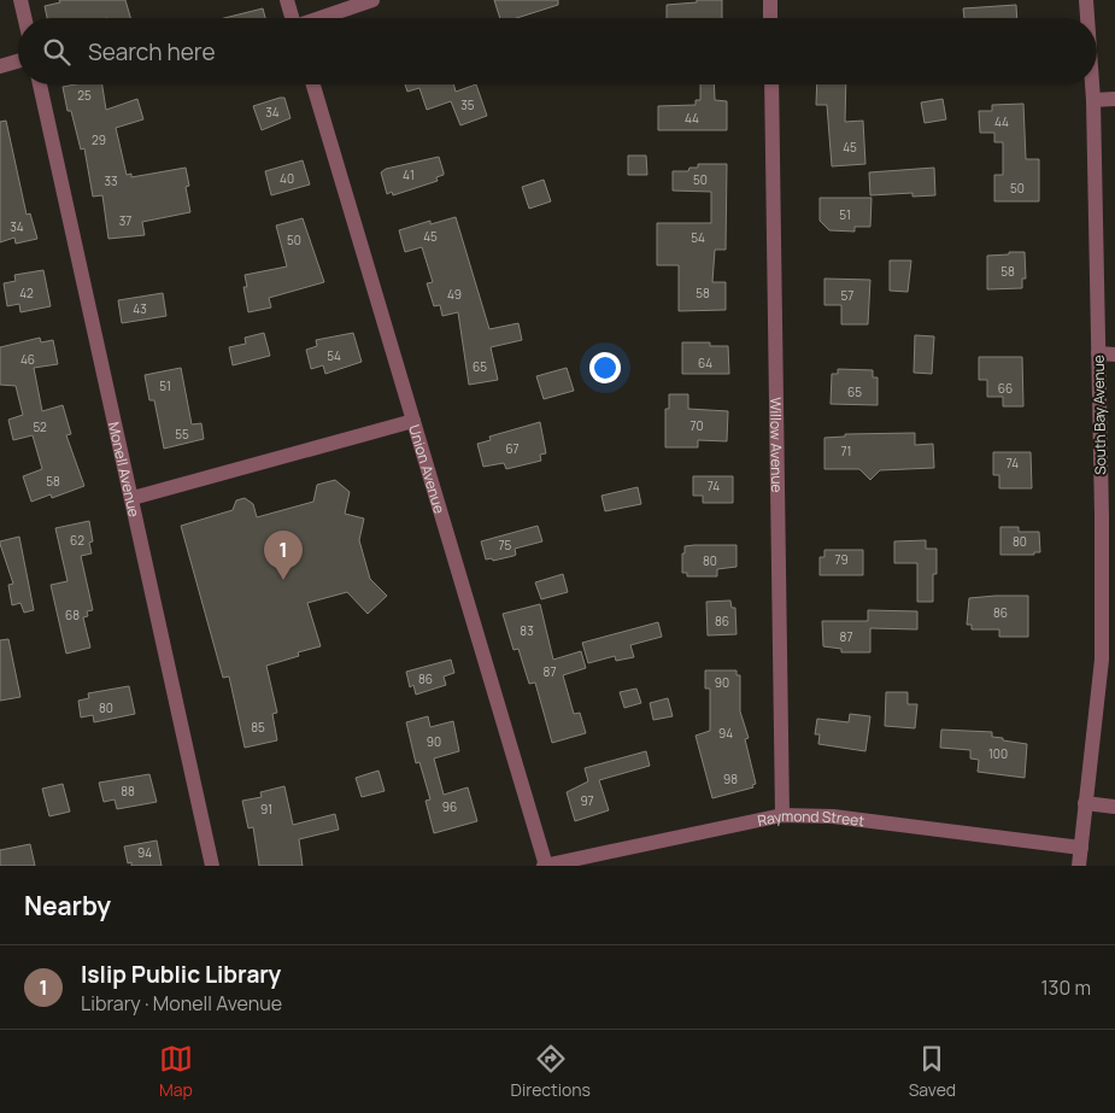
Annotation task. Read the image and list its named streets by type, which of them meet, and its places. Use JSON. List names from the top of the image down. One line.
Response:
{"streets":{"street":["South Bay Avenue","Willow Avenue","Monell Avenue","Union Avenue","Raymond Street"]},"crossings":[["South Bay Avenue","Raymond Street"],["Willow Avenue","Raymond Street"],["Union Avenue","Raymond Street"]],"house_numbers":["25","35","34","44","44","29","45","41","40","50","33","50","51","37","34","45","54","50","58","42","58","49","57","43","54","46","64","65","51","66","65","70","52","55","67","71","74","58","74","62","80","75","79","80","86","68","86","83","87","87","86","90","80","85","94","90","100","98","88","97","96","91","94"],"page":{"search":"Search here","pins":"1","heading":"Nearby","list":[{"mark":"1","name":"Islip Public Library","note":"Library · Monell Avenue","value":"130 m"}],"nav":["Map","Directions","Saved"]}}
